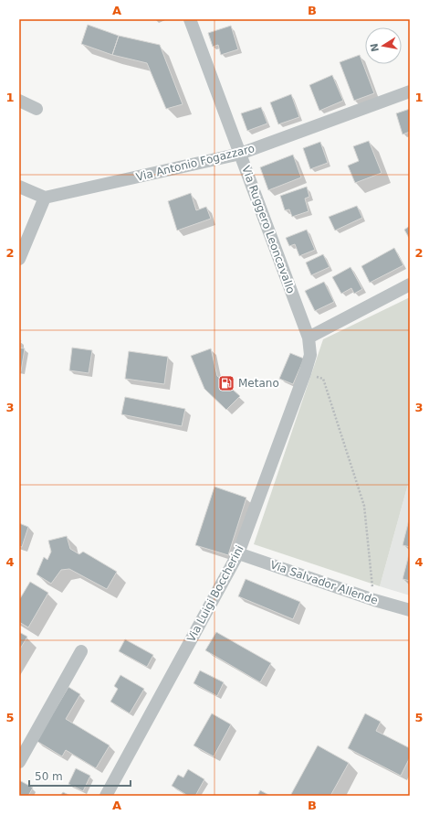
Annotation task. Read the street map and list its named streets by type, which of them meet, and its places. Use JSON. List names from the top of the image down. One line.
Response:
{"streets":{"street":["Via Antonio Fogazzaro","Via Ruggero Leoncavallo","Via Salvador Allende","Via Luigi Boccherini"]},"crossings":[["Via Antonio Fogazzaro","Via Ruggero Leoncavallo"],["Via Ruggero Leoncavallo","Via Luigi Boccherini"],["Via Salvador Allende","Via Luigi Boccherini"]],"places":{"fuel station":["Metano"]},"scale_bar":"50 m","north":"left","grid":{"columns":["A","B"],"rows":["1","2","3","4","5"]}}
